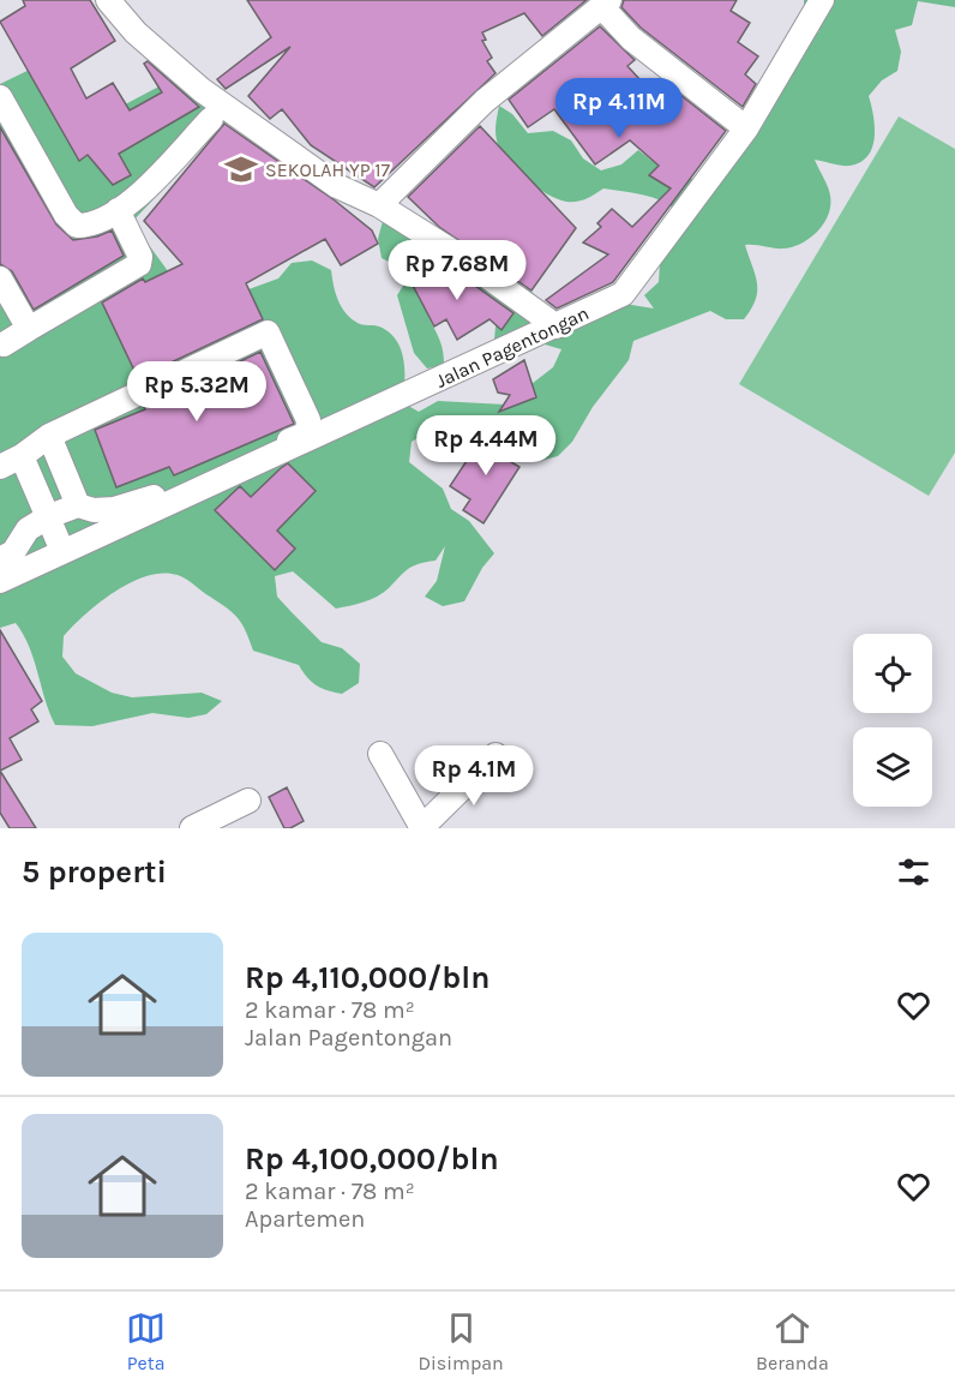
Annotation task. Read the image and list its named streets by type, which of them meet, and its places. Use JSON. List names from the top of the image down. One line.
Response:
{"streets":{"street":["Jalan Pagentongan"]},"places":{"school or university":["SEKOLAH YP 17"]},"page":{"price":["Rp 4.11M","Rp 7.68M","Rp 5.32M","Rp 4.44M","Rp 4.1M"],"heading":"5 properti","list":[{"name":"Rp 4,110,000/bln","note":"2 kamar · 78 m² · Jalan Pagentongan"},{"name":"Rp 4,100,000/bln","note":"2 kamar · 78 m² · Apartemen"}],"tabs":["Peta","Disimpan","Beranda"]}}
